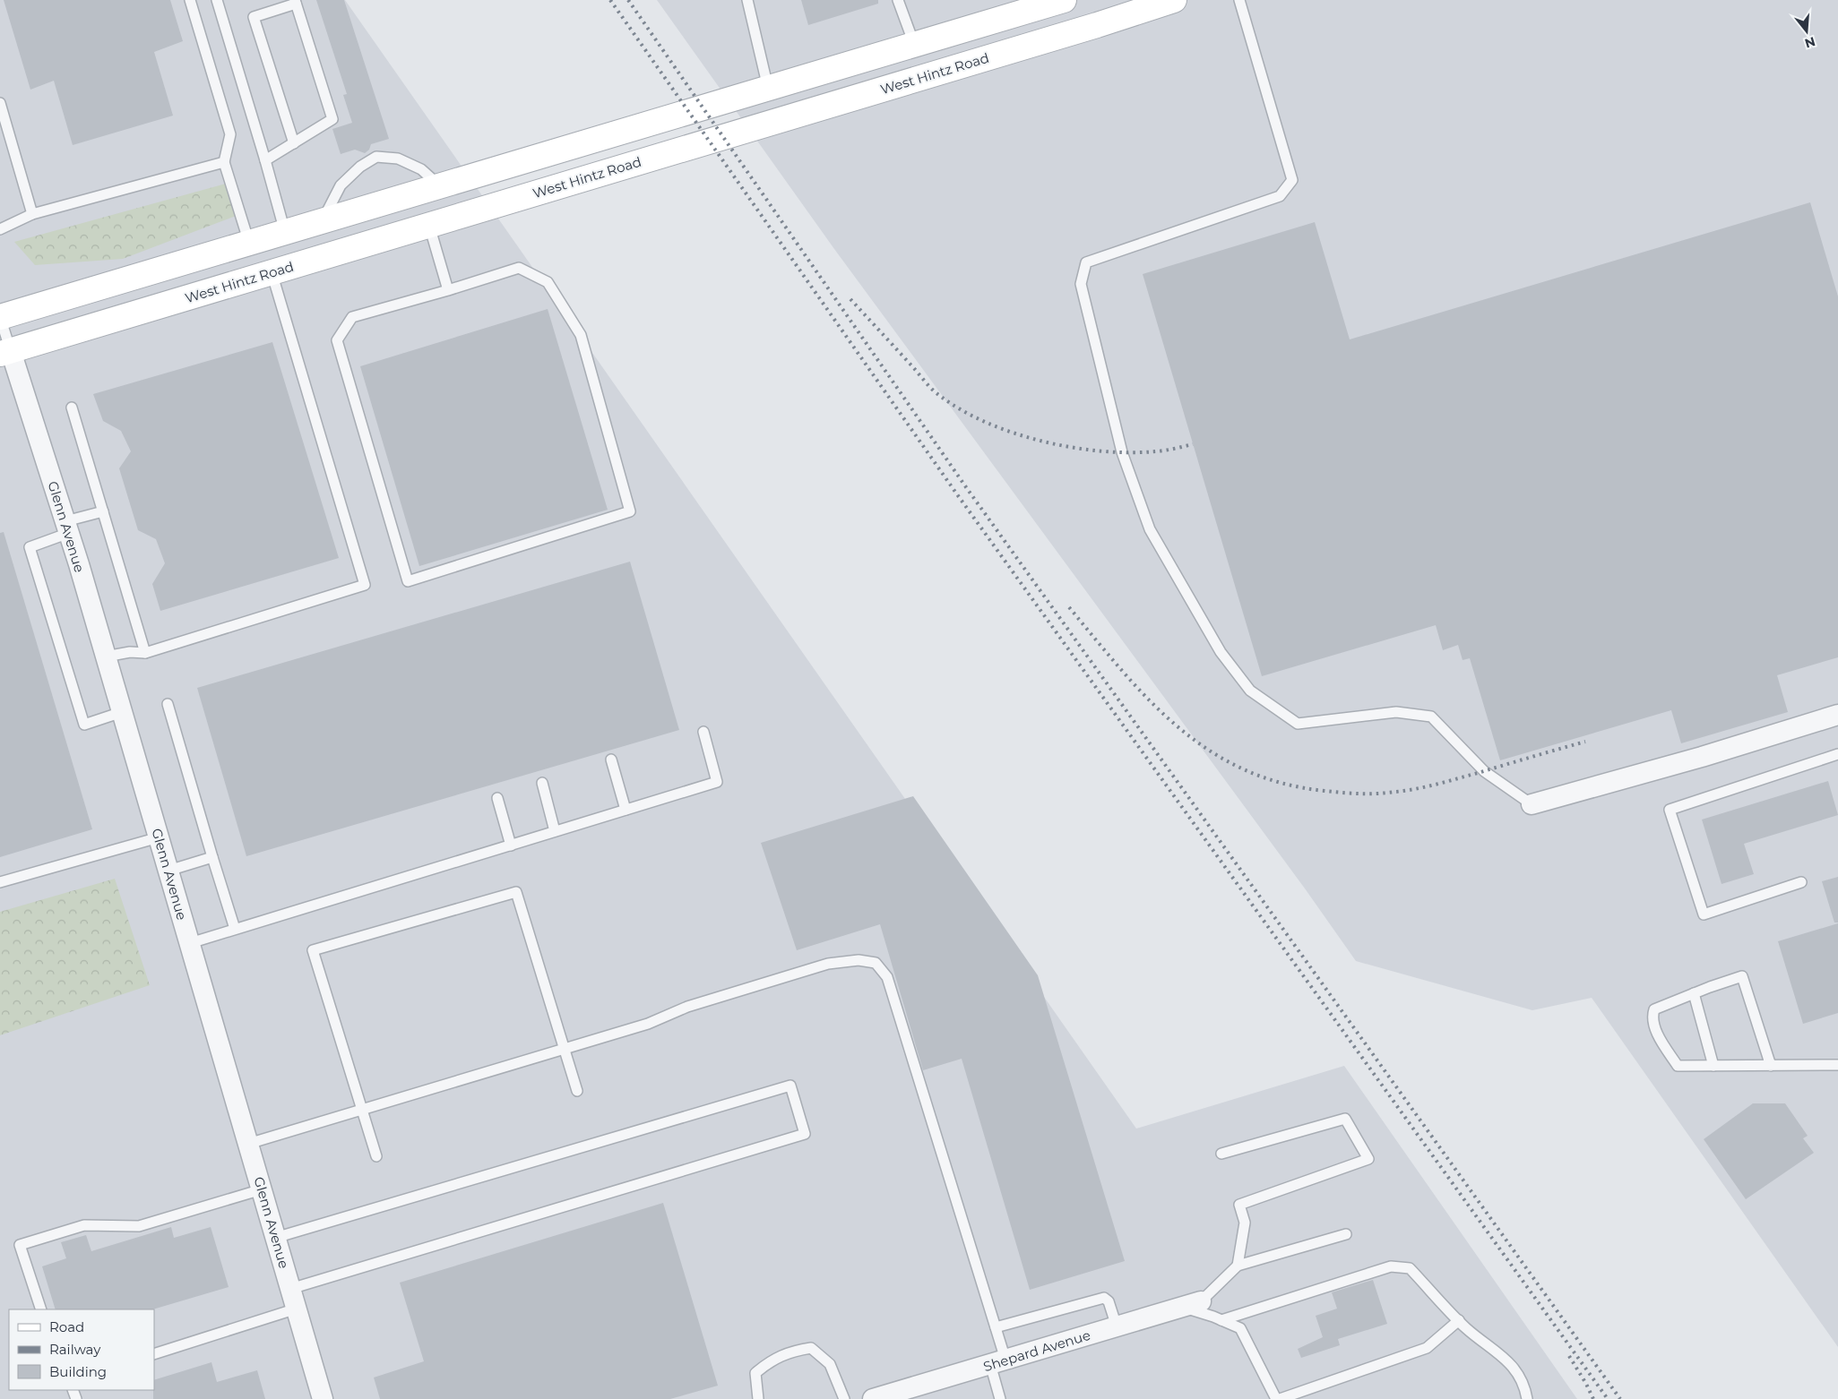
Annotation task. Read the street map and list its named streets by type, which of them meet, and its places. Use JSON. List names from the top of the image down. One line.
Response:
{"streets":{"main road":["West Hintz Road"],"street":["Glenn Avenue","Shepard Avenue"]},"crossings":[["West Hintz Road","Glenn Avenue"]],"legend":["Road","Railway","Building"],"north":"bottom"}
